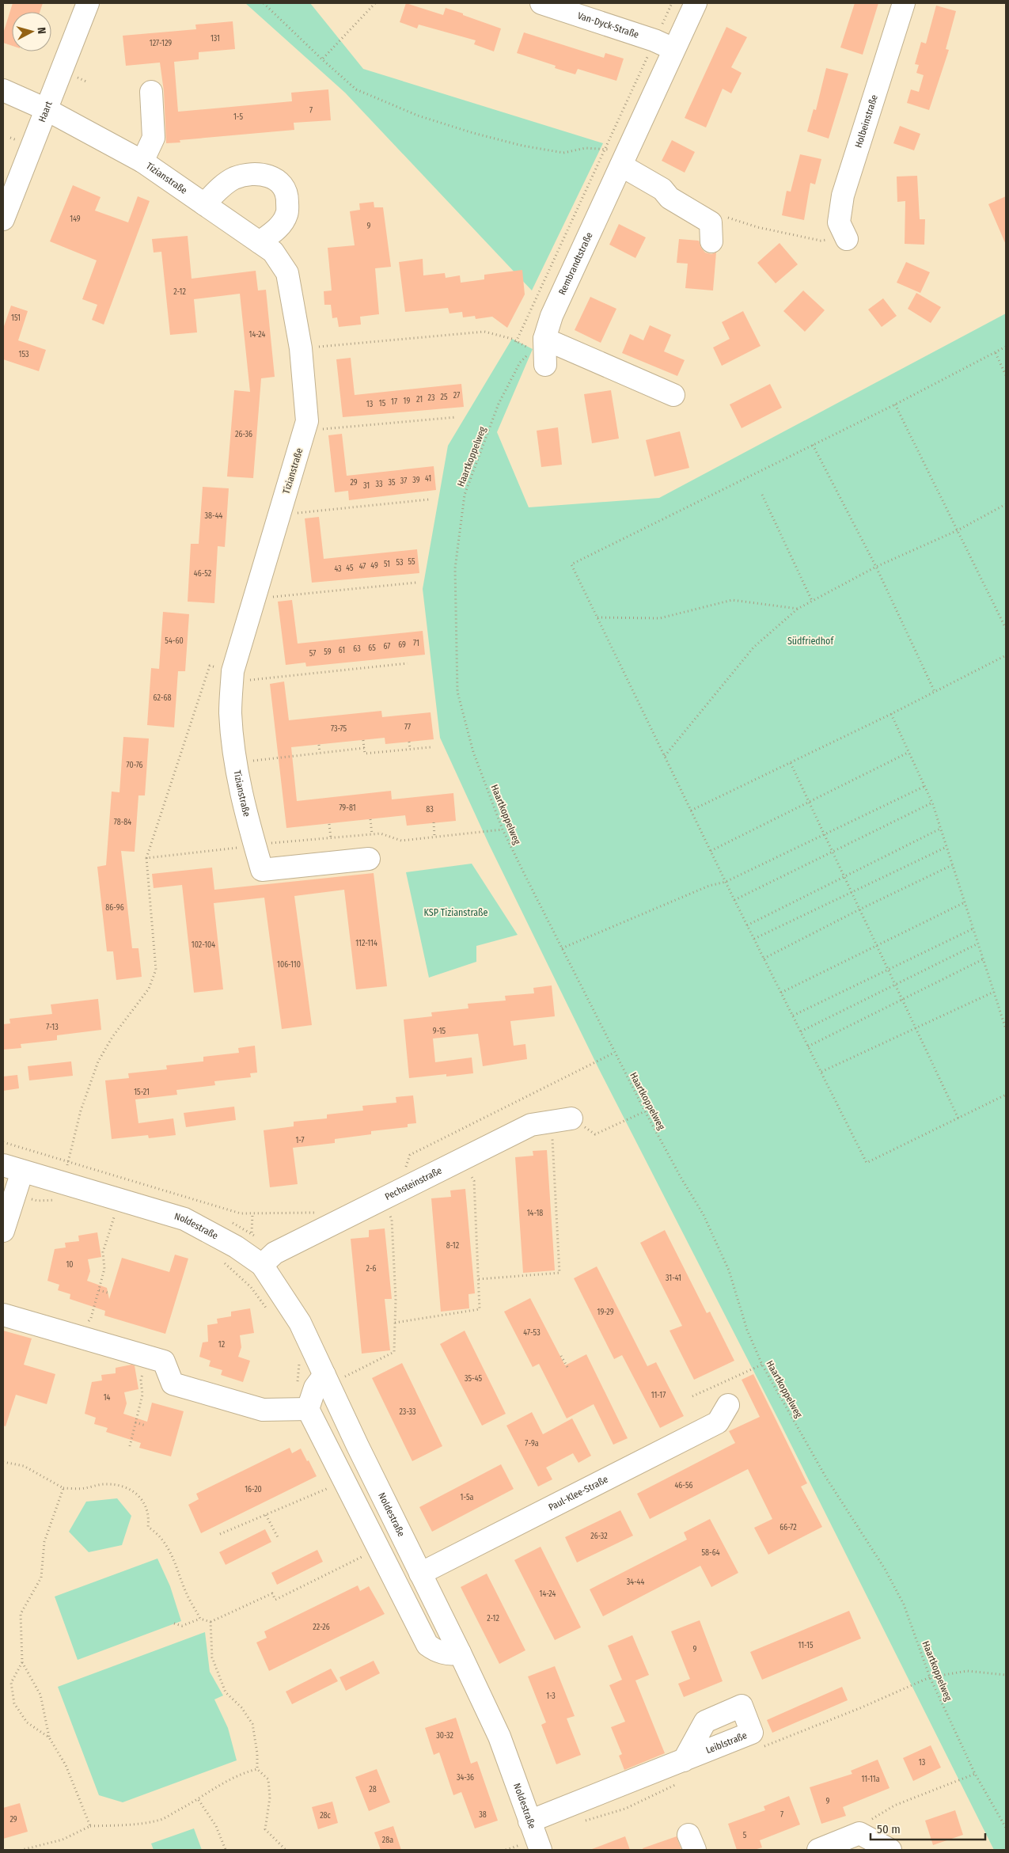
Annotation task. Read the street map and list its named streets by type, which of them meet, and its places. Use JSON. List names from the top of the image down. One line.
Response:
{"streets":{"street":["Van-Dyck-Straße","Haart","Holbeinstraße","Tizianstraße","Rembrandtstraße","Pechsteinstraße","Noldestraße","Paul-Klee-Straße"],"path":["Haartkoppelweg"]},"crossings":[["Van-Dyck-Straße","Rembrandtstraße"],["Haart","Tizianstraße"],["Rembrandtstraße","Haartkoppelweg"],["Pechsteinstraße","Noldestraße"],["Noldestraße","Paul-Klee-Straße"]],"parks":["Südfriedhof","KSP Tizianstraße"],"house_numbers":["131","127-129","7","1-5","149","9","2-12","151","14-24","153","27","25","23","21","19","17","15","13","26-36","41","39","37","29","35","33","31","38-44","55","53","51","49","47","45","43","46-52","54-60","71","69","67","65","63","61","59","57","62-68","77","73-75","70-76","79-81","83","78-84","86-96","112-114","102-104","106-110","7-13","9-15","15-21","1-7","14-18","8-12","10","2-6","31-41","19-29","47-53","12","35-45","11-17","14","23-33","7-9a","46-56","16-20","1-5a","66-72","26-32","58-64","34-44","14-24","2-12","22-26","11-15","9","1-3","30-32","13","34-36","11-11a","28","9","38","7","28c","29","5","28a"],"scale_bar":"50 m","north":"right"}
